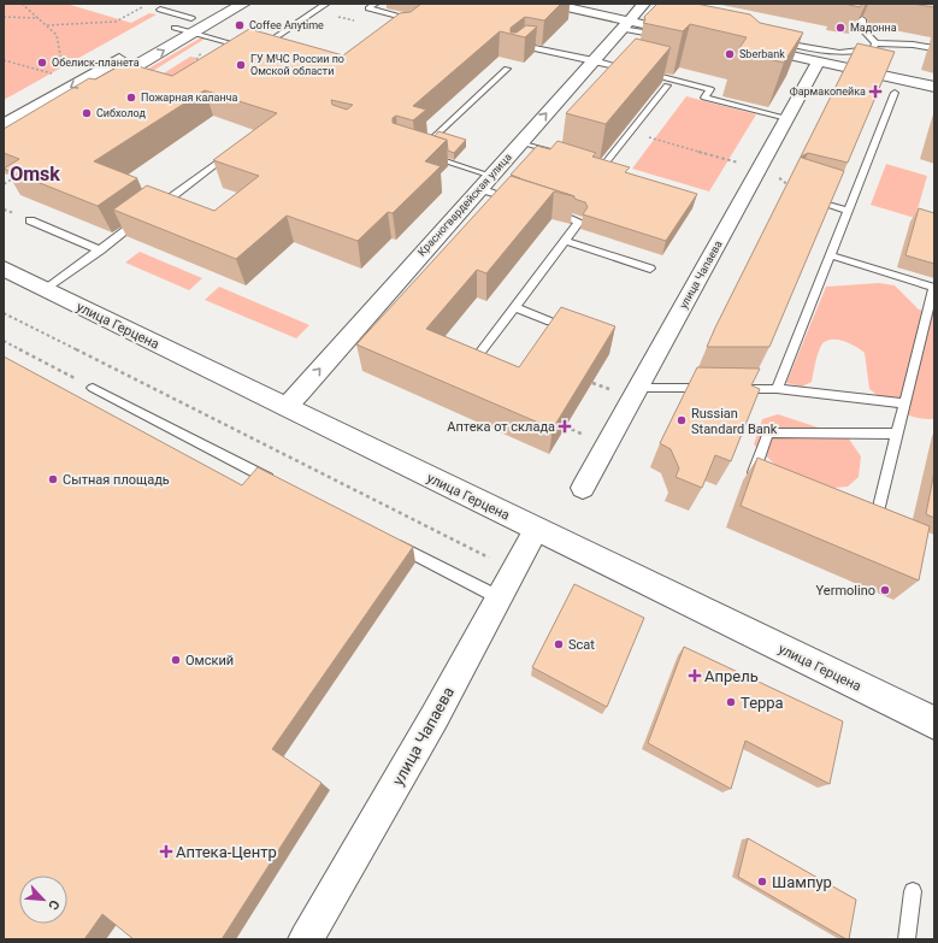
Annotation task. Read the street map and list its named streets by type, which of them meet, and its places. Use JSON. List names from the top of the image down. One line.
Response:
{"streets":{"main road":["улица Герцена"],"street":["Красногвардейская улица","улица Чапаева"]},"crossings":[["Красногвардейская улица","улица Герцена"],["улица Чапаева","улица Герцена"]],"one_way":["Красногвардейская улица"],"districts":["Omsk"],"places":{"other":["Coffee Anytime","Мадонна","Sberbank","Обелиск-планета","ГУ МЧС России по Омской области","Пожарная каланча","Сибхолод","Russian Standard Bank","Сытная площадь","Yermolino","Scat","Омский","Терра","Шампур"],"health":["Фармакопейка","Аптека от склада","Апрель","Аптека-Центр"]},"north":"bottom right"}
